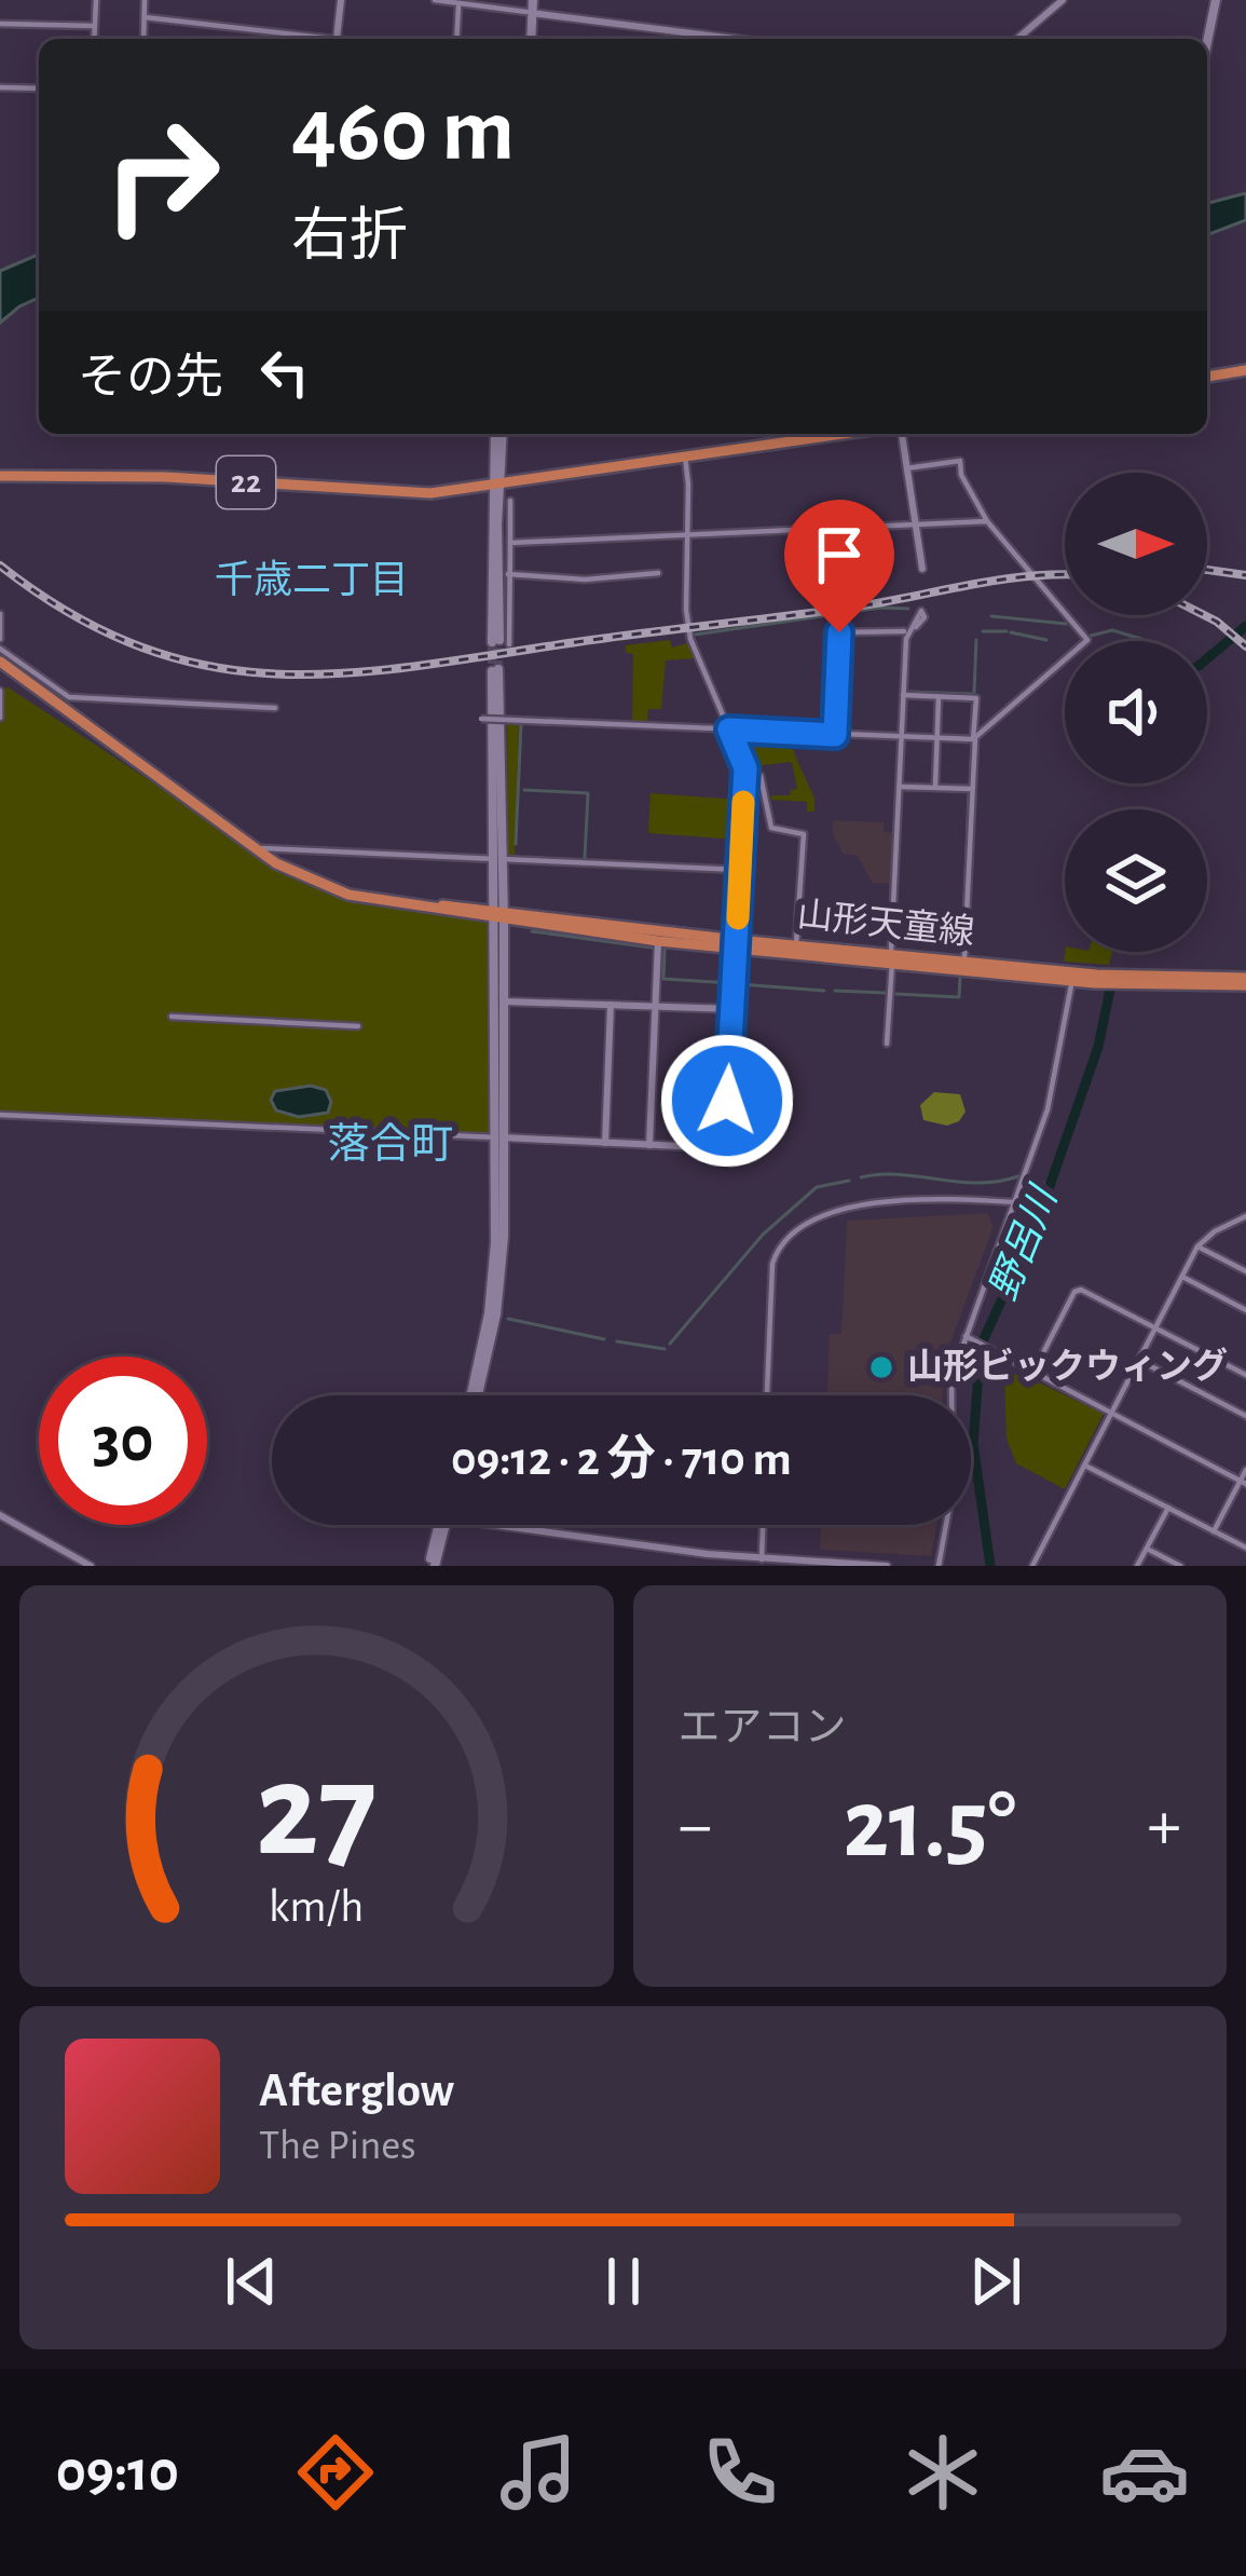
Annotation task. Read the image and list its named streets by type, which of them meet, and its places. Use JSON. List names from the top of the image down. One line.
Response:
{"streets":{"main road":["22","山形天童線"]},"districts":["千歳二丁目","落合町"],"water":["野呂川"],"places":["山形ビックウィング"],"north":"right","page":{"turn":["460 m","右折"],"then":"その先","limit":"30","trip":"09:12 · 2 分 · 710 m","tile":"エアコン","heat":["−","21.5°","+"],"song":["Afterglow","The Pines"],"tabs":"09:10","gauge":["27","km/h"]}}
